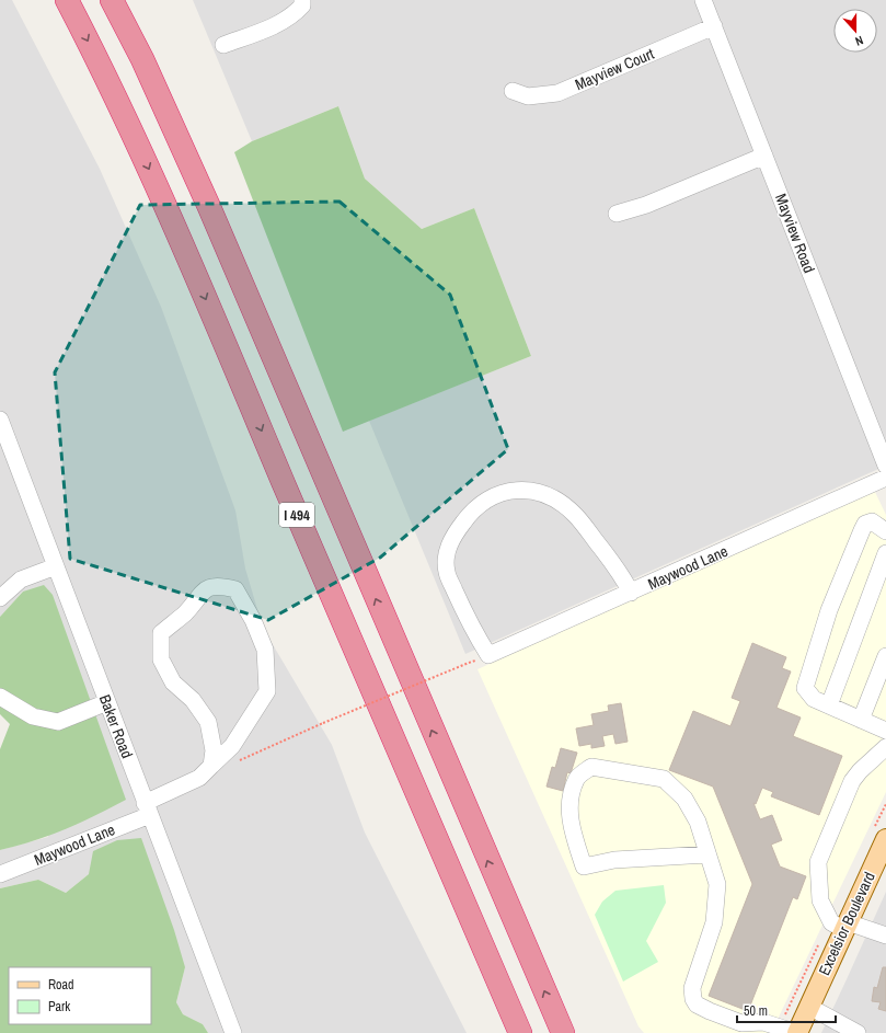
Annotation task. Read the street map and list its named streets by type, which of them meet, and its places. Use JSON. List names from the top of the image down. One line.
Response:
{"streets":{"highway":["I 494"],"main road":["Excelsior Boulevard"],"street":["Mayview Court","Mayview Road","Maywood Lane","Baker Road"]},"crossings":[["Mayview Court","Mayview Road"],["Maywood Lane","Baker Road"]],"legend":["Road","Park"],"scale_bar":"50 m","north":"bottom"}
